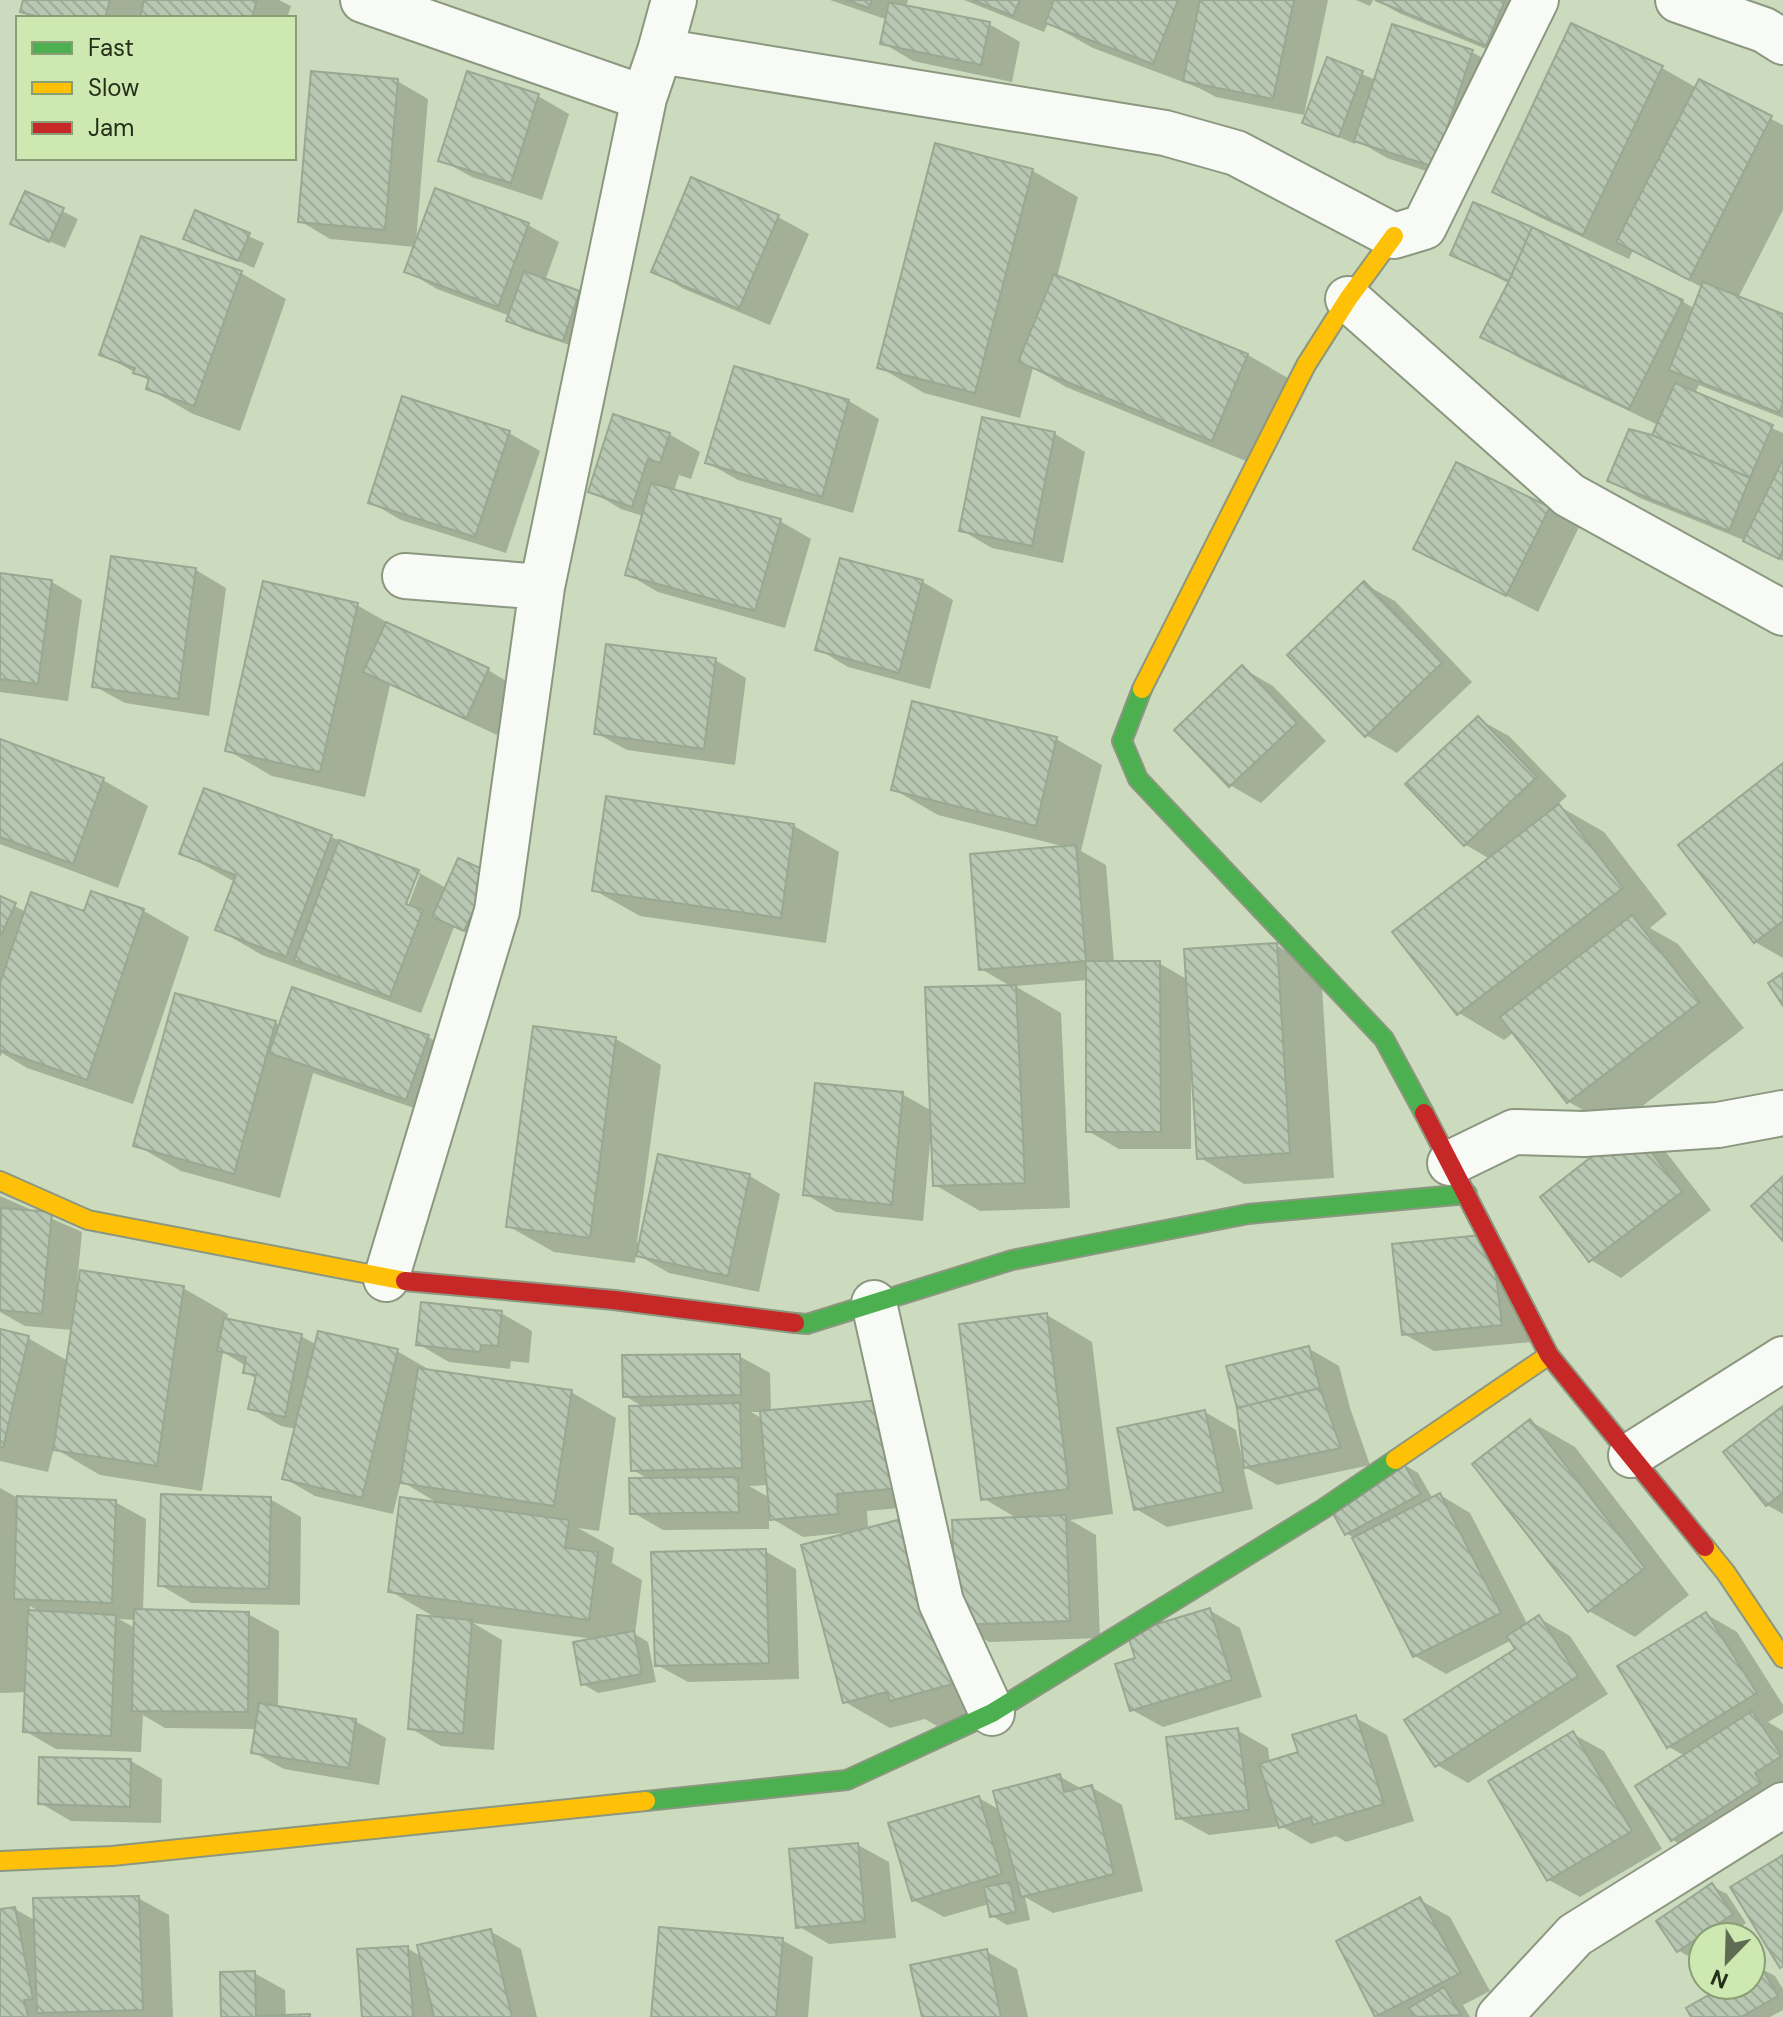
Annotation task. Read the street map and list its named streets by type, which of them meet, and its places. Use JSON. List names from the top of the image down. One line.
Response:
{"legend":["Fast","Slow","Jam"],"north":"bottom left"}
